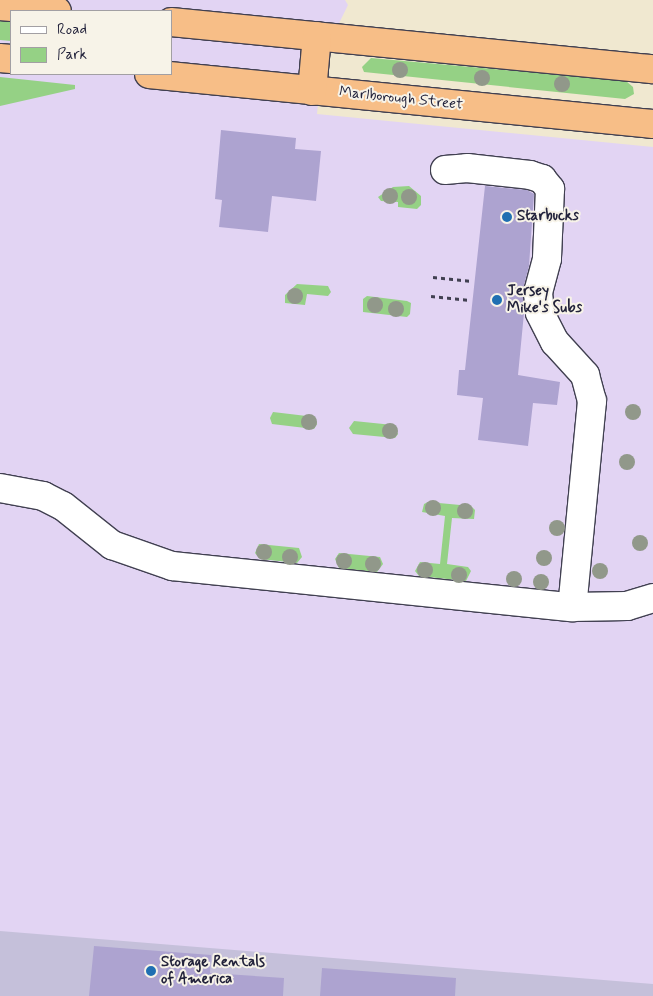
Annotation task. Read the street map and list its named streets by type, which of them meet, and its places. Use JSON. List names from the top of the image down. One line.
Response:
{"streets":{"highway":["Marlborough Street"]},"places":["Starbucks","Jersey Mike's Subs","Storage Rentals of America"],"legend":["Road","Park"]}
